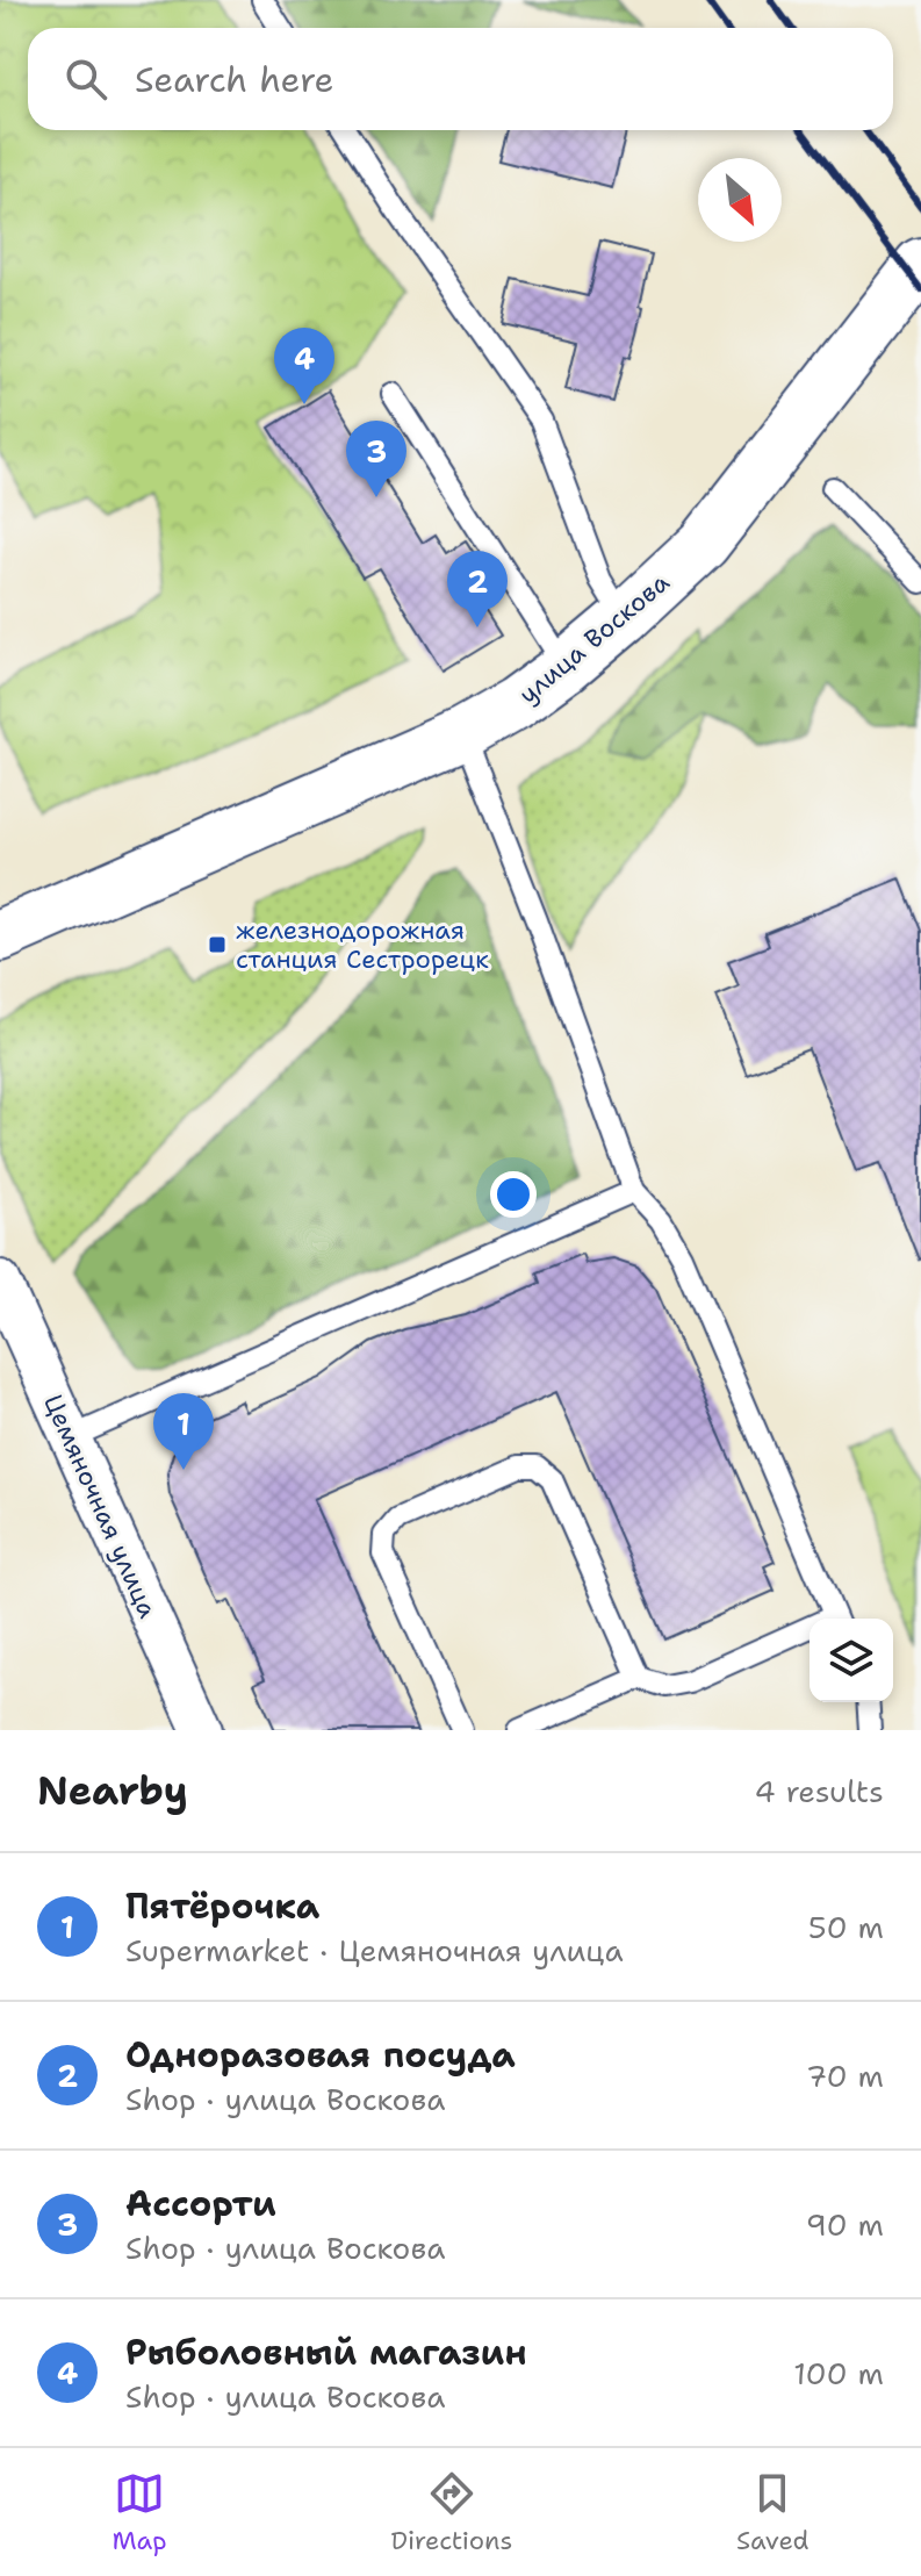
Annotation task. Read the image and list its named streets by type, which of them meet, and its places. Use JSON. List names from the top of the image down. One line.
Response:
{"streets":{"main road":["улица Воскова"],"street":["Цемяночная улица"]},"places":{"transit":["железнодорожная станция Сестрорецк"]},"north":"bottom right","page":{"search":"Search here","pins":["4","3","2","1"],"heading":["Nearby","4 results"],"list":[{"mark":"1","name":"Пятёрочка","note":"Supermarket · Цемяночная улица","value":"50 m"},{"mark":"2","name":"Одноразовая посуда","note":"Shop · улица Воскова","value":"70 m"},{"mark":"3","name":"Ассорти","note":"Shop · улица Воскова","value":"90 m"},{"mark":"4","name":"Рыболовный магазин","note":"Shop · улица Воскова","value":"100 m"}],"nav":["Map","Directions","Saved"]}}
